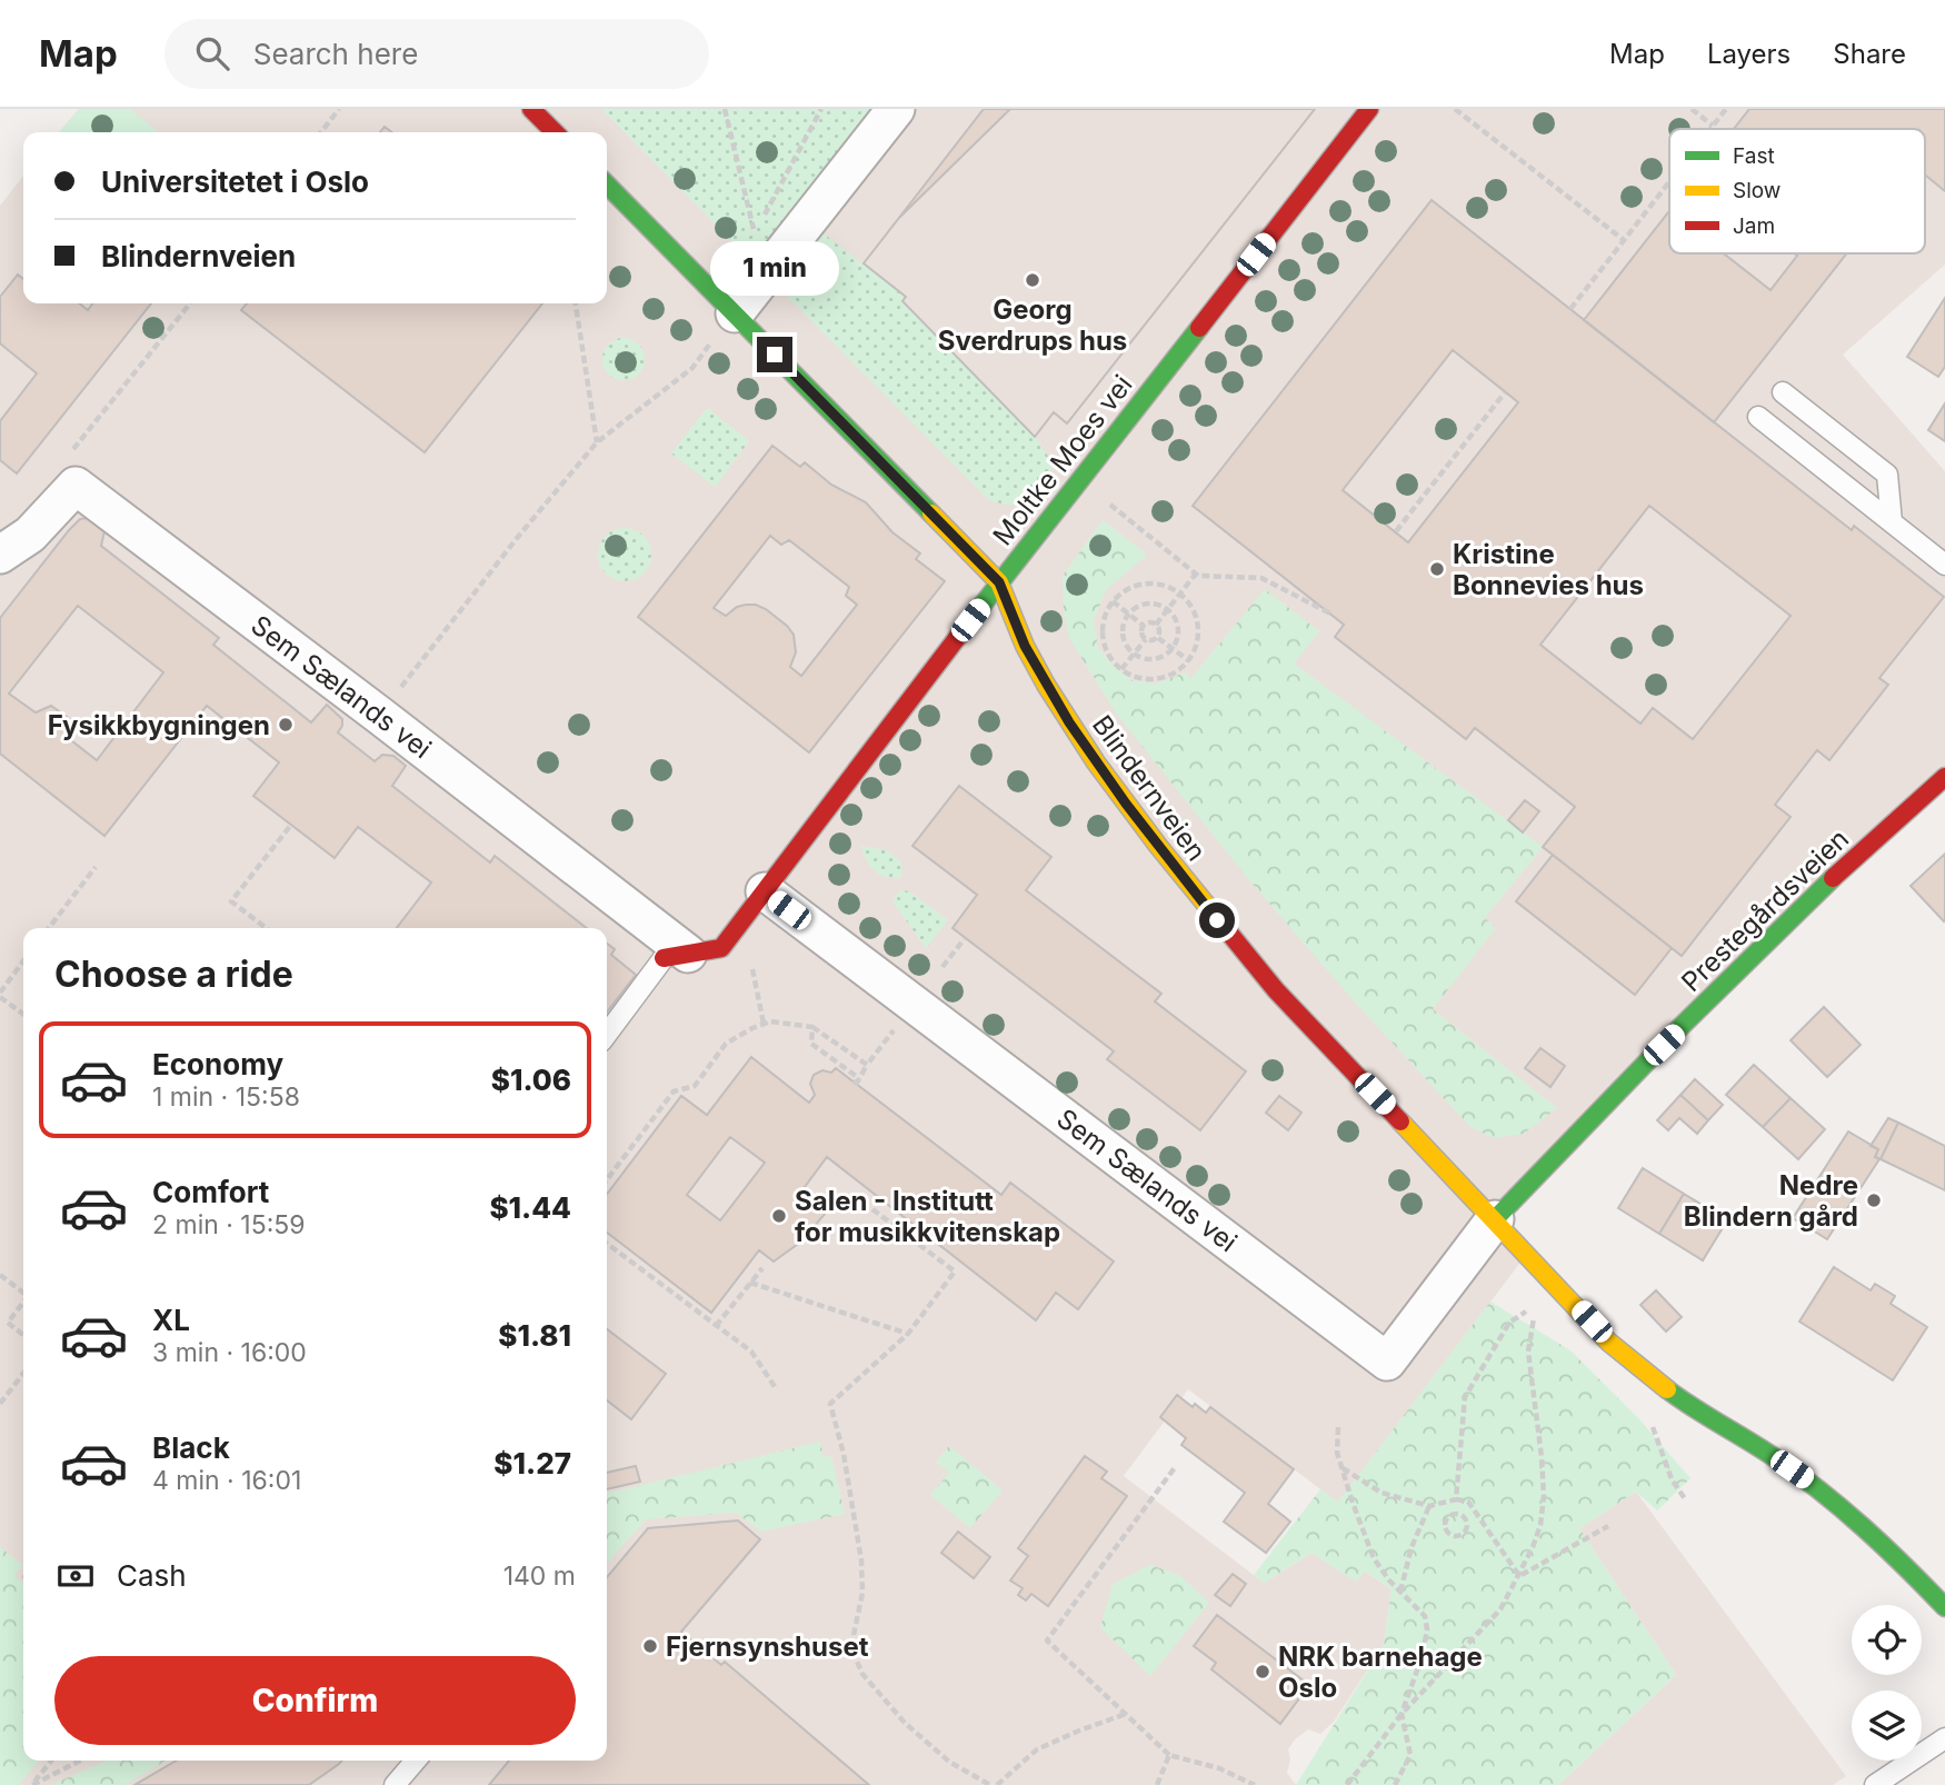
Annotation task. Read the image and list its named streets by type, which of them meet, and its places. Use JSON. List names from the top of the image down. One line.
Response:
{"streets":{"street":["Moltke Moes vei","Sem Sælands vei","Blindernveien","Prestegårdsveien"]},"crossings":[["Moltke Moes vei","Sem Sælands vei"],["Moltke Moes vei","Blindernveien"],["Sem Sælands vei","Blindernveien"],["Sem Sælands vei","Prestegårdsveien"],["Blindernveien","Prestegårdsveien"]],"places":["Georg Sverdrups hus","Kristine Bonnevies hus","Fysikkbygningen","Nedre Blindern gård","Salen - Institutt for musikkvitenskap","Fjernsynshuset","NRK barnehage Oslo"],"legend":["Fast","Slow","Jam"],"page":{"header":"Map","search":"Search here","nav":["Map","Layers","Share"],"banner":["Universitetet i Oslo","Blindernveien"],"bubble":"1 min","heading":"Choose a ride","list":[{"name":"Economy","note":"1 min · 15:58","value":"$1.06"},{"name":"Comfort","note":"2 min · 15:59","value":"$1.44"},{"name":"XL","note":"3 min · 16:00","value":"$1.81"},{"name":"Black","note":"4 min · 16:01","value":"$1.27"}],"pay":["Cash","140 m"],"buttons":"Confirm"}}
